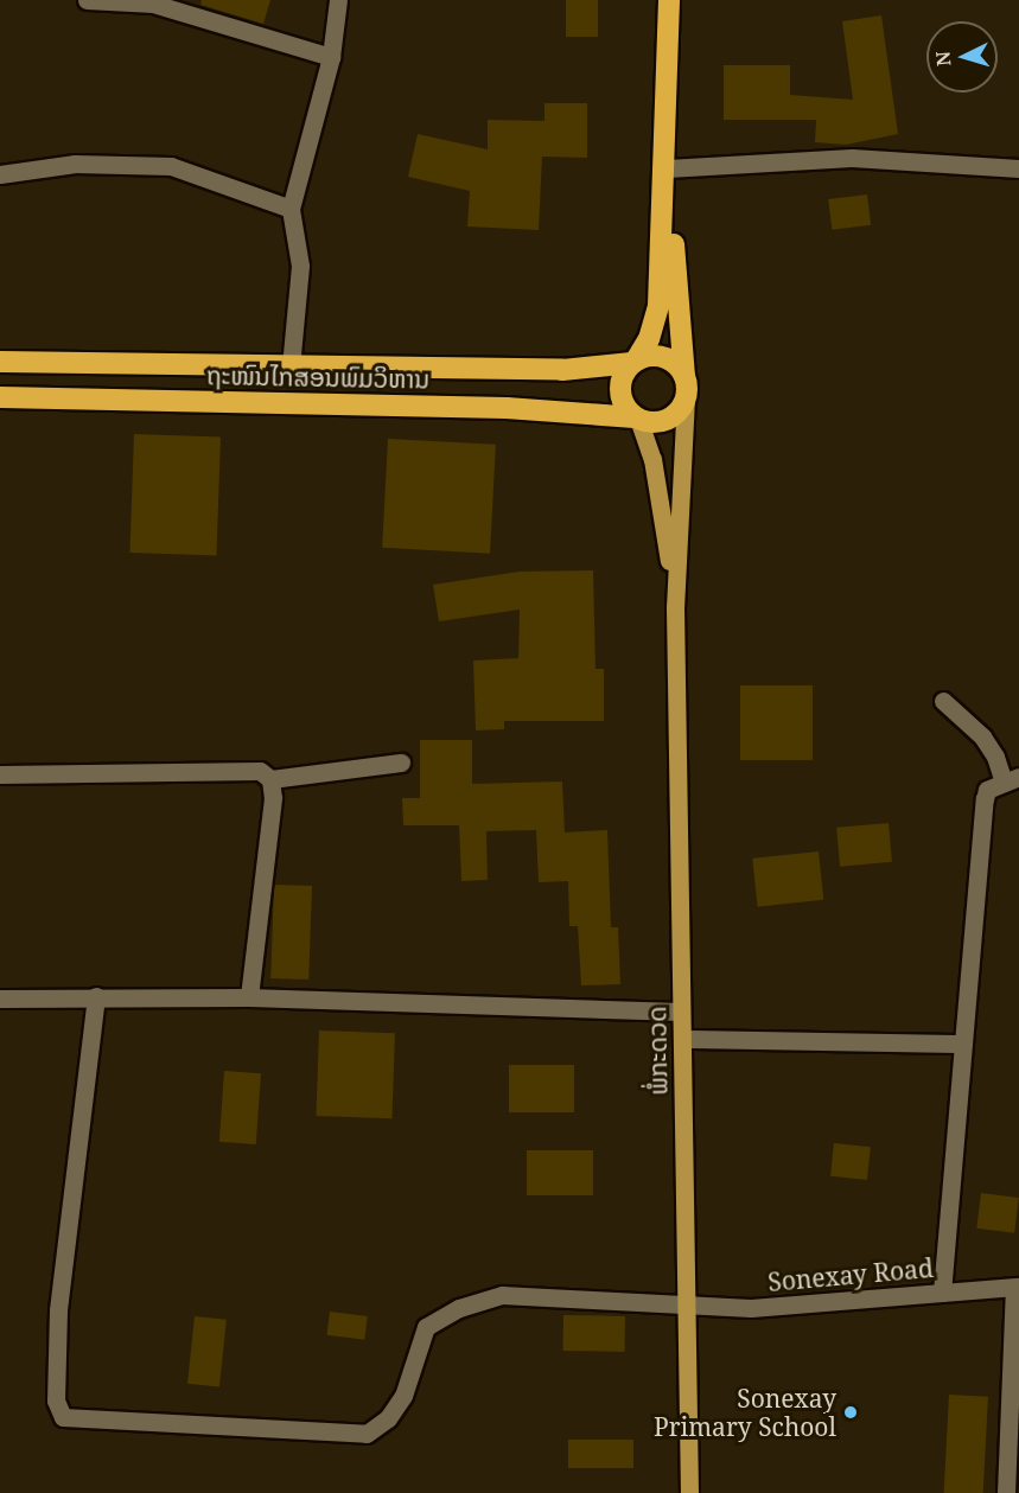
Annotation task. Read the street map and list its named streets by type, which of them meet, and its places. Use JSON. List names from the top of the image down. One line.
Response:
{"streets":{"highway":["ຖະໜົນໄກສອນພົມວິຫານ"],"main road":["ພໍ່ກະດວດ"],"street":["Sonexay Road"]},"crossings":[["ພໍ່ກະດວດ","Sonexay Road"]],"places":["Sonexay Primary School"],"north":"left"}
